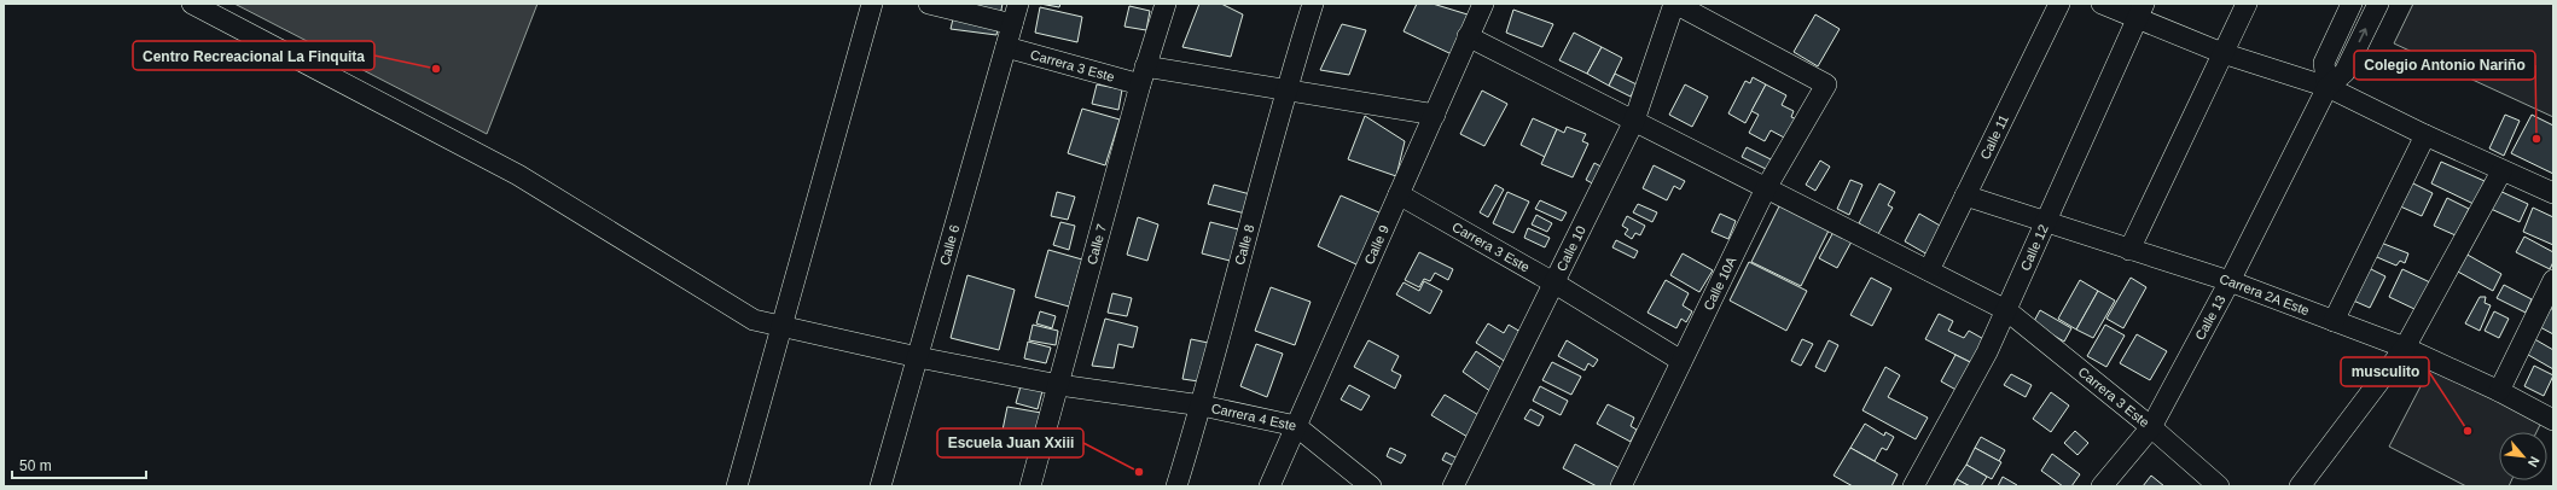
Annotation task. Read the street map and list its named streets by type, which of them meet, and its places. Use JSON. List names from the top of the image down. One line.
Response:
{"streets":{"street":["Carrera 3 Este","Calle 11","Calle 6","Calle 7","Calle 8","Calle 9","Calle 12","Calle 10","Calle 10A","Carrera 2A Este","Calle 13","Carrera 4 Este"]},"crossings":[["Carrera 3 Este","Calle 11"],["Carrera 3 Este","Calle 6"],["Carrera 3 Este","Calle 7"],["Carrera 3 Este","Calle 8"],["Carrera 3 Este","Calle 9"],["Carrera 3 Este","Calle 12"],["Carrera 3 Este","Calle 10"],["Carrera 3 Este","Calle 10A"],["Carrera 3 Este","Calle 13"],["Calle 11","Carrera 2A Este"],["Calle 6","Carrera 4 Este"],["Calle 7","Carrera 4 Este"],["Calle 8","Carrera 4 Este"],["Calle 9","Carrera 4 Este"],["Calle 12","Carrera 2A Este"],["Calle 10","Calle 10A"],["Carrera 2A Este","Calle 13"]],"places":["Centro Recreacional La Finquita","Colegio Antonio Nariño","musculito","Escuela Juan Xxiii"],"scale_bar":"50 m","north":"bottom right"}
